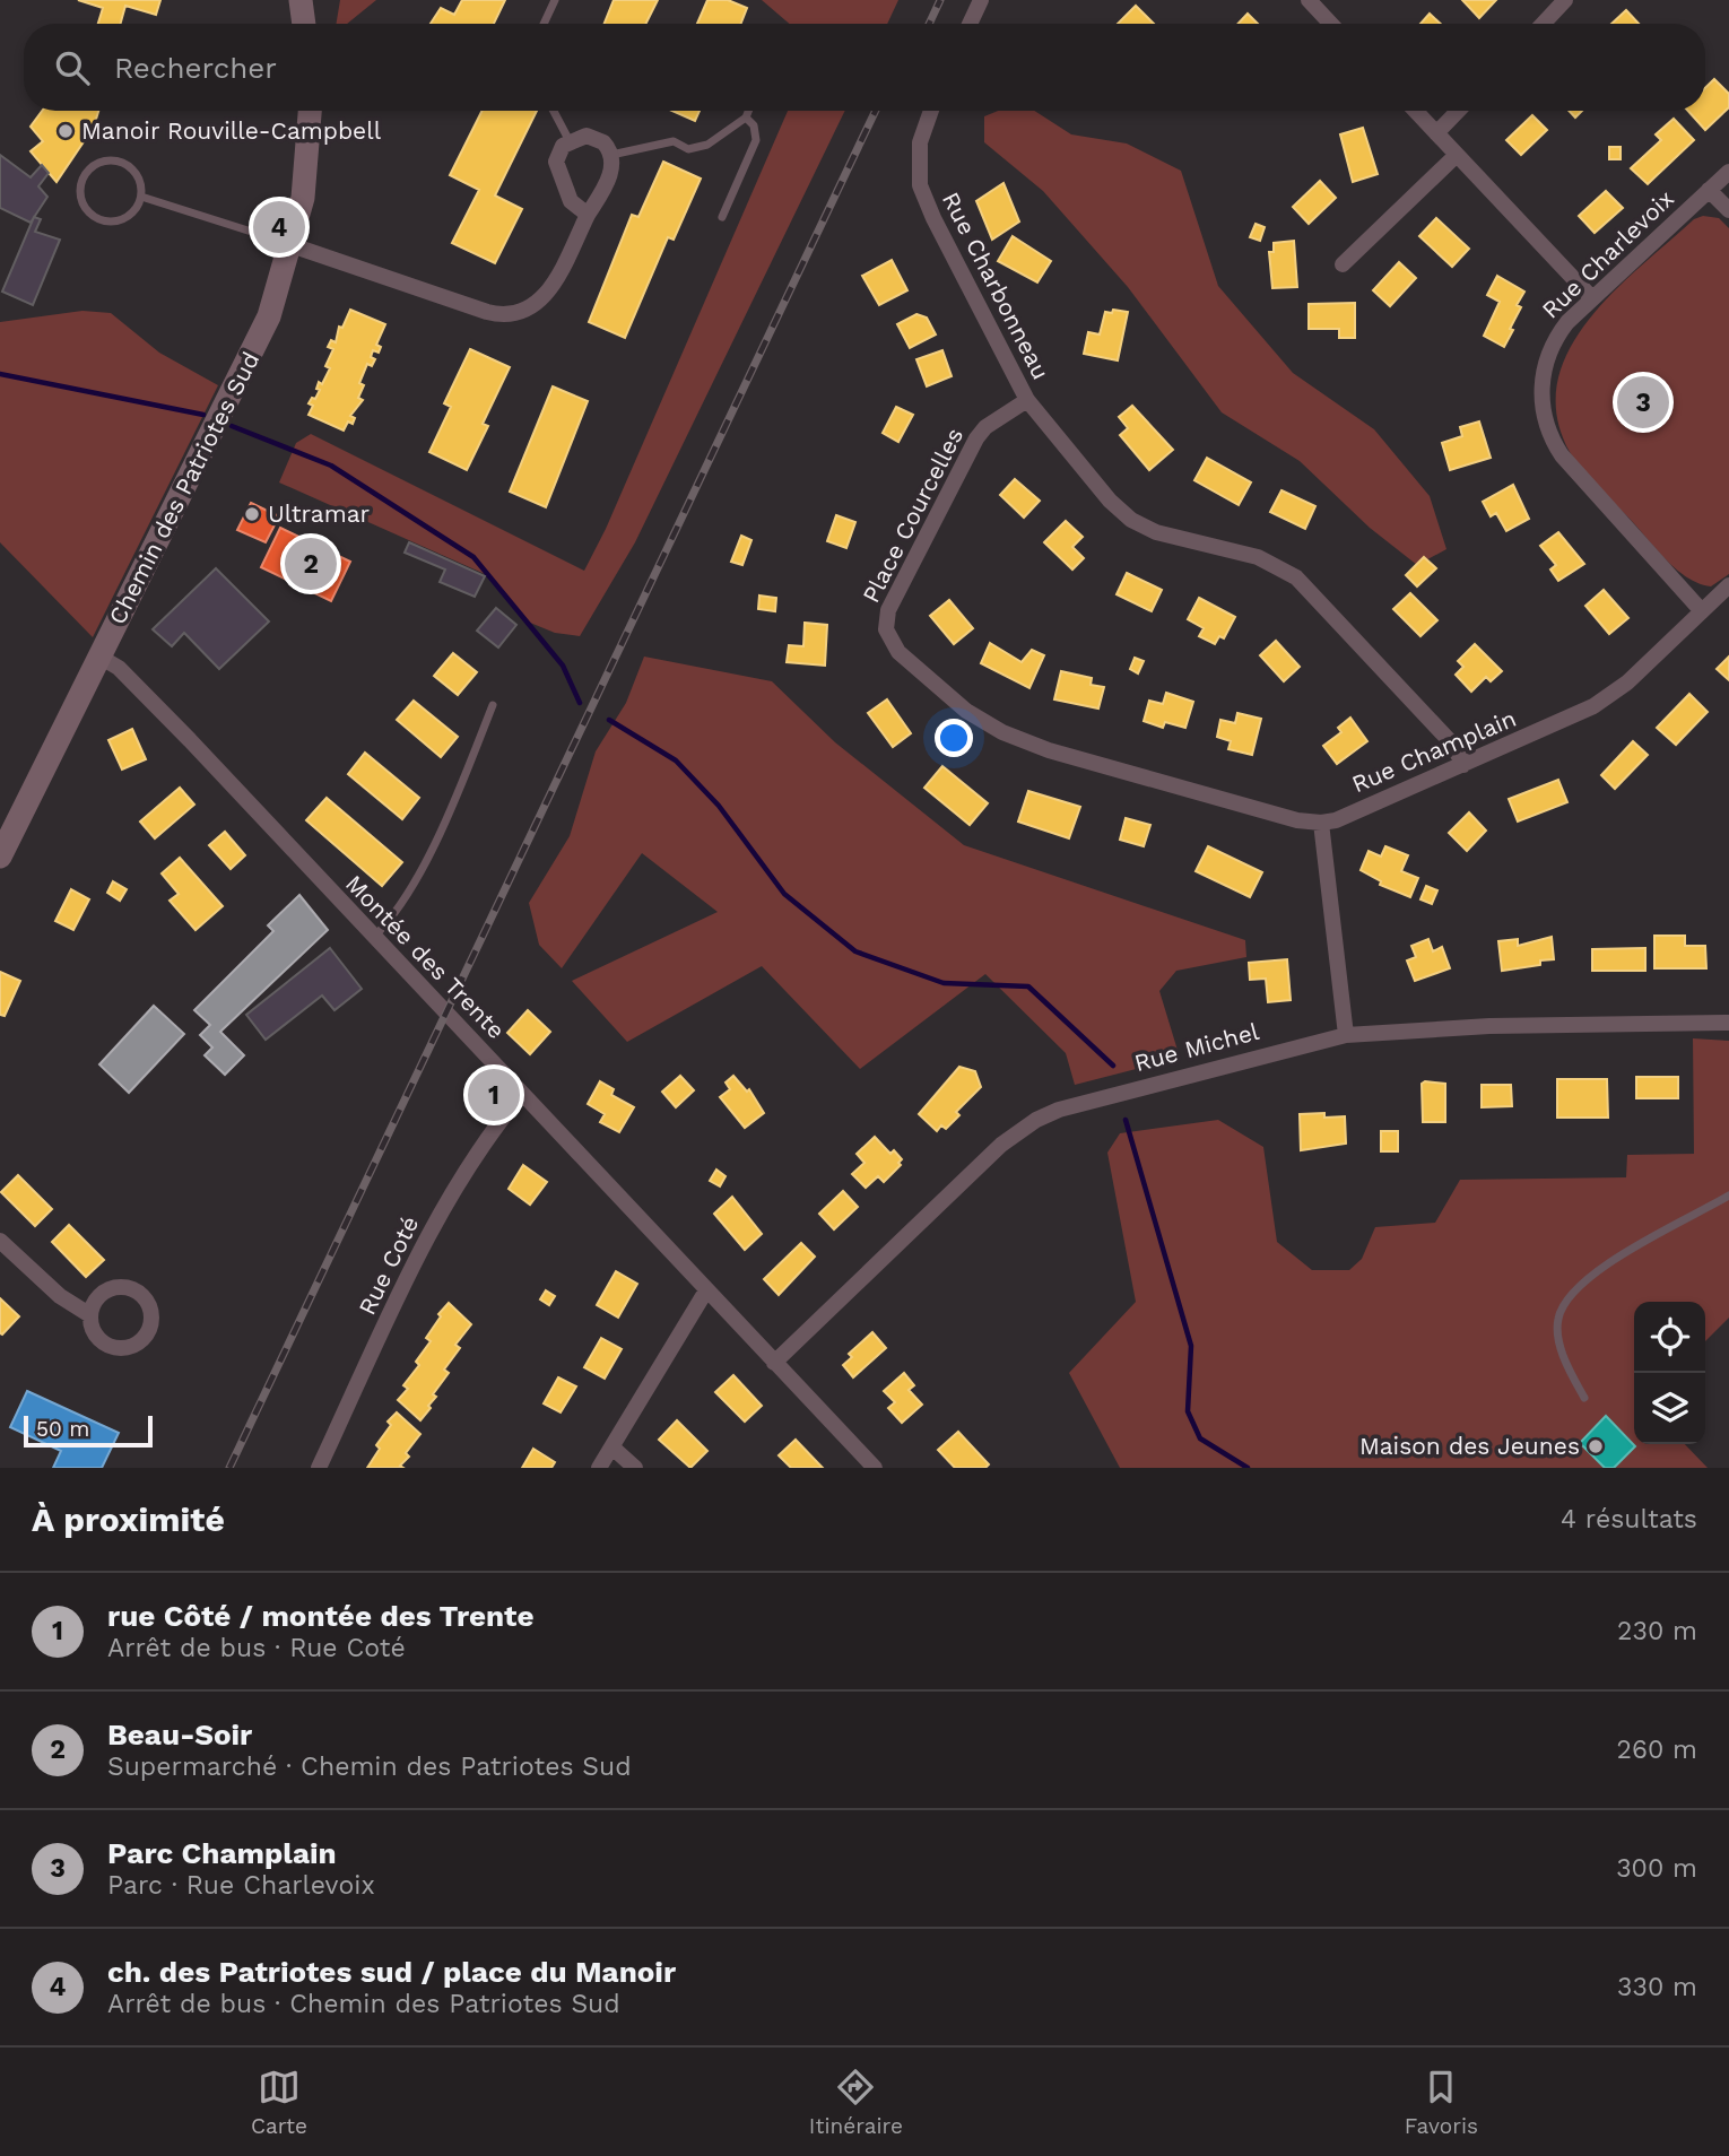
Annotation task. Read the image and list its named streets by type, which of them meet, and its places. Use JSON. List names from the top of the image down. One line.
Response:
{"streets":{"main road":["Chemin des Patriotes Sud"],"street":["Rue Charlevoix","Rue Charbonneau","Place Courcelles","Rue Champlain","Montée des Trente","Rue Michel","Rue Coté"]},"crossings":[["Rue Charlevoix","Rue Champlain"],["Rue Charbonneau","Place Courcelles"],["Chemin des Patriotes Sud","Montée des Trente"],["Place Courcelles","Rue Champlain"],["Montée des Trente","Rue Michel"],["Montée des Trente","Rue Coté"]],"places":["Manoir Rouville-Campbell","Ultramar","Maison des Jeunes"],"scale_bar":"50 m","page":{"search":"Rechercher","pins":["4","3","2","1"],"scale":"50 m","heading":["À proximité","4 résultats"],"list":[{"mark":"1","name":"rue Côté / montée des Trente","note":"Arrêt de bus · Rue Coté","value":"230 m"},{"mark":"2","name":"Beau-Soir","note":"Supermarché · Chemin des Patriotes Sud","value":"260 m"},{"mark":"3","name":"Parc Champlain","note":"Parc · Rue Charlevoix","value":"300 m"},{"mark":"4","name":"ch. des Patriotes sud / place du Manoir","note":"Arrêt de bus · Chemin des Patriotes Sud","value":"330 m"}],"nav":["Carte","Itinéraire","Favoris"]}}
